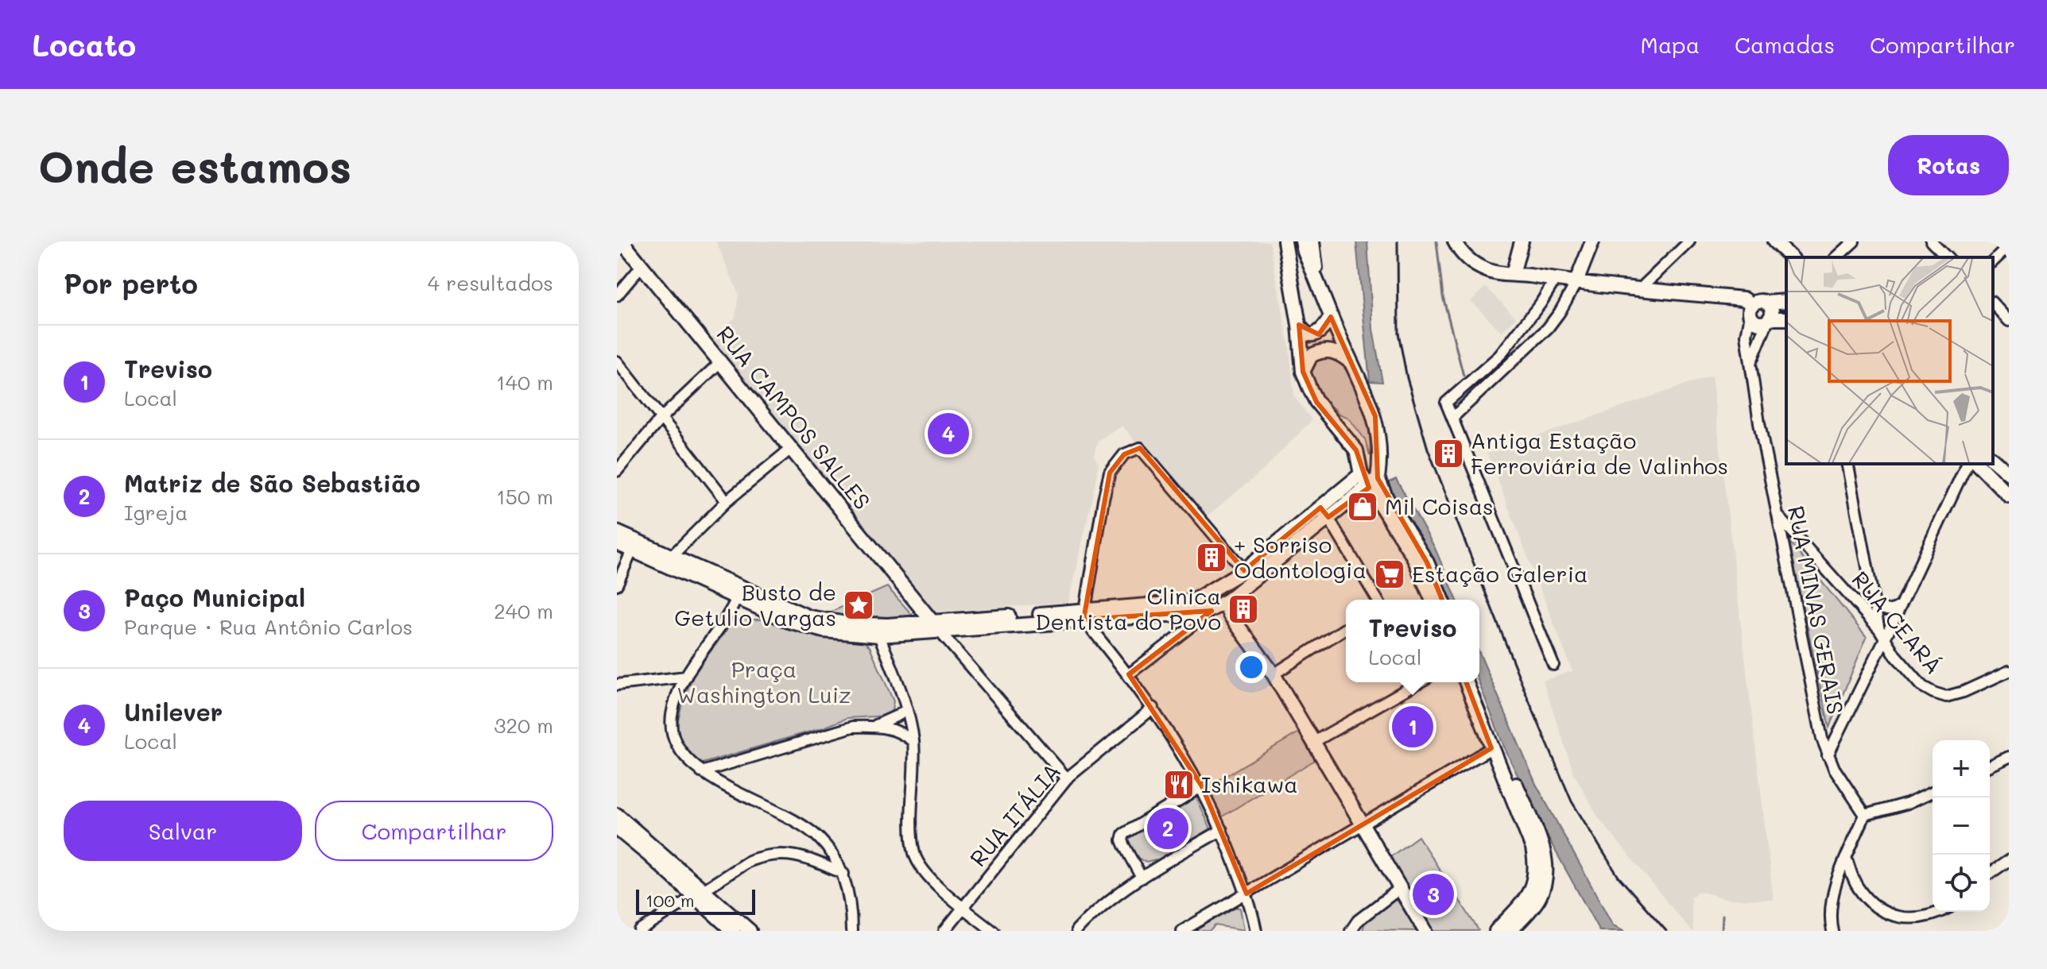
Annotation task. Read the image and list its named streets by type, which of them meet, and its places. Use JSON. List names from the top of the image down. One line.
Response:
{"streets":{"main road":["RUA CAMPOS SALLES"],"street":["RUA MINAS GERAIS","RUA CEARÁ","RUA ITÁLIA"]},"crossings":[["RUA MINAS GERAIS","RUA CEARÁ"]],"parks":["Praça Washington Luiz"],"places":{"building":["Antiga Estação Ferroviária de Valinhos","+ Sorriso Odontologia","Clinica Dentista do Povo"],"shop":["Mil Coisas"],"supermarket":["Estação Galeria"],"place":["Busto de Getulio Vargas"],"restaurant":["Ishikawa"]},"scale_bar":"100 m","page":{"header":"Locato","nav":["Mapa","Camadas","Compartilhar"],"buttons":["Rotas",["Salvar","Compartilhar"]],"title":"Onde estamos","heading":["Por perto","4 resultados"],"list":[{"mark":"1","name":"Treviso","note":"Local","value":"140 m"},{"mark":"2","name":"Matriz de São Sebastião","note":"Igreja","value":"150 m"},{"mark":"3","name":"Paço Municipal","note":"Parque · Rua Antônio Carlos","value":"240 m"},{"mark":"4","name":"Unilever","note":"Local","value":"320 m"}],"pins":["4","1","2","3"],"popup":["Treviso","Local"],"map_buttons":["+","−"],"scale":"100 m"}}
